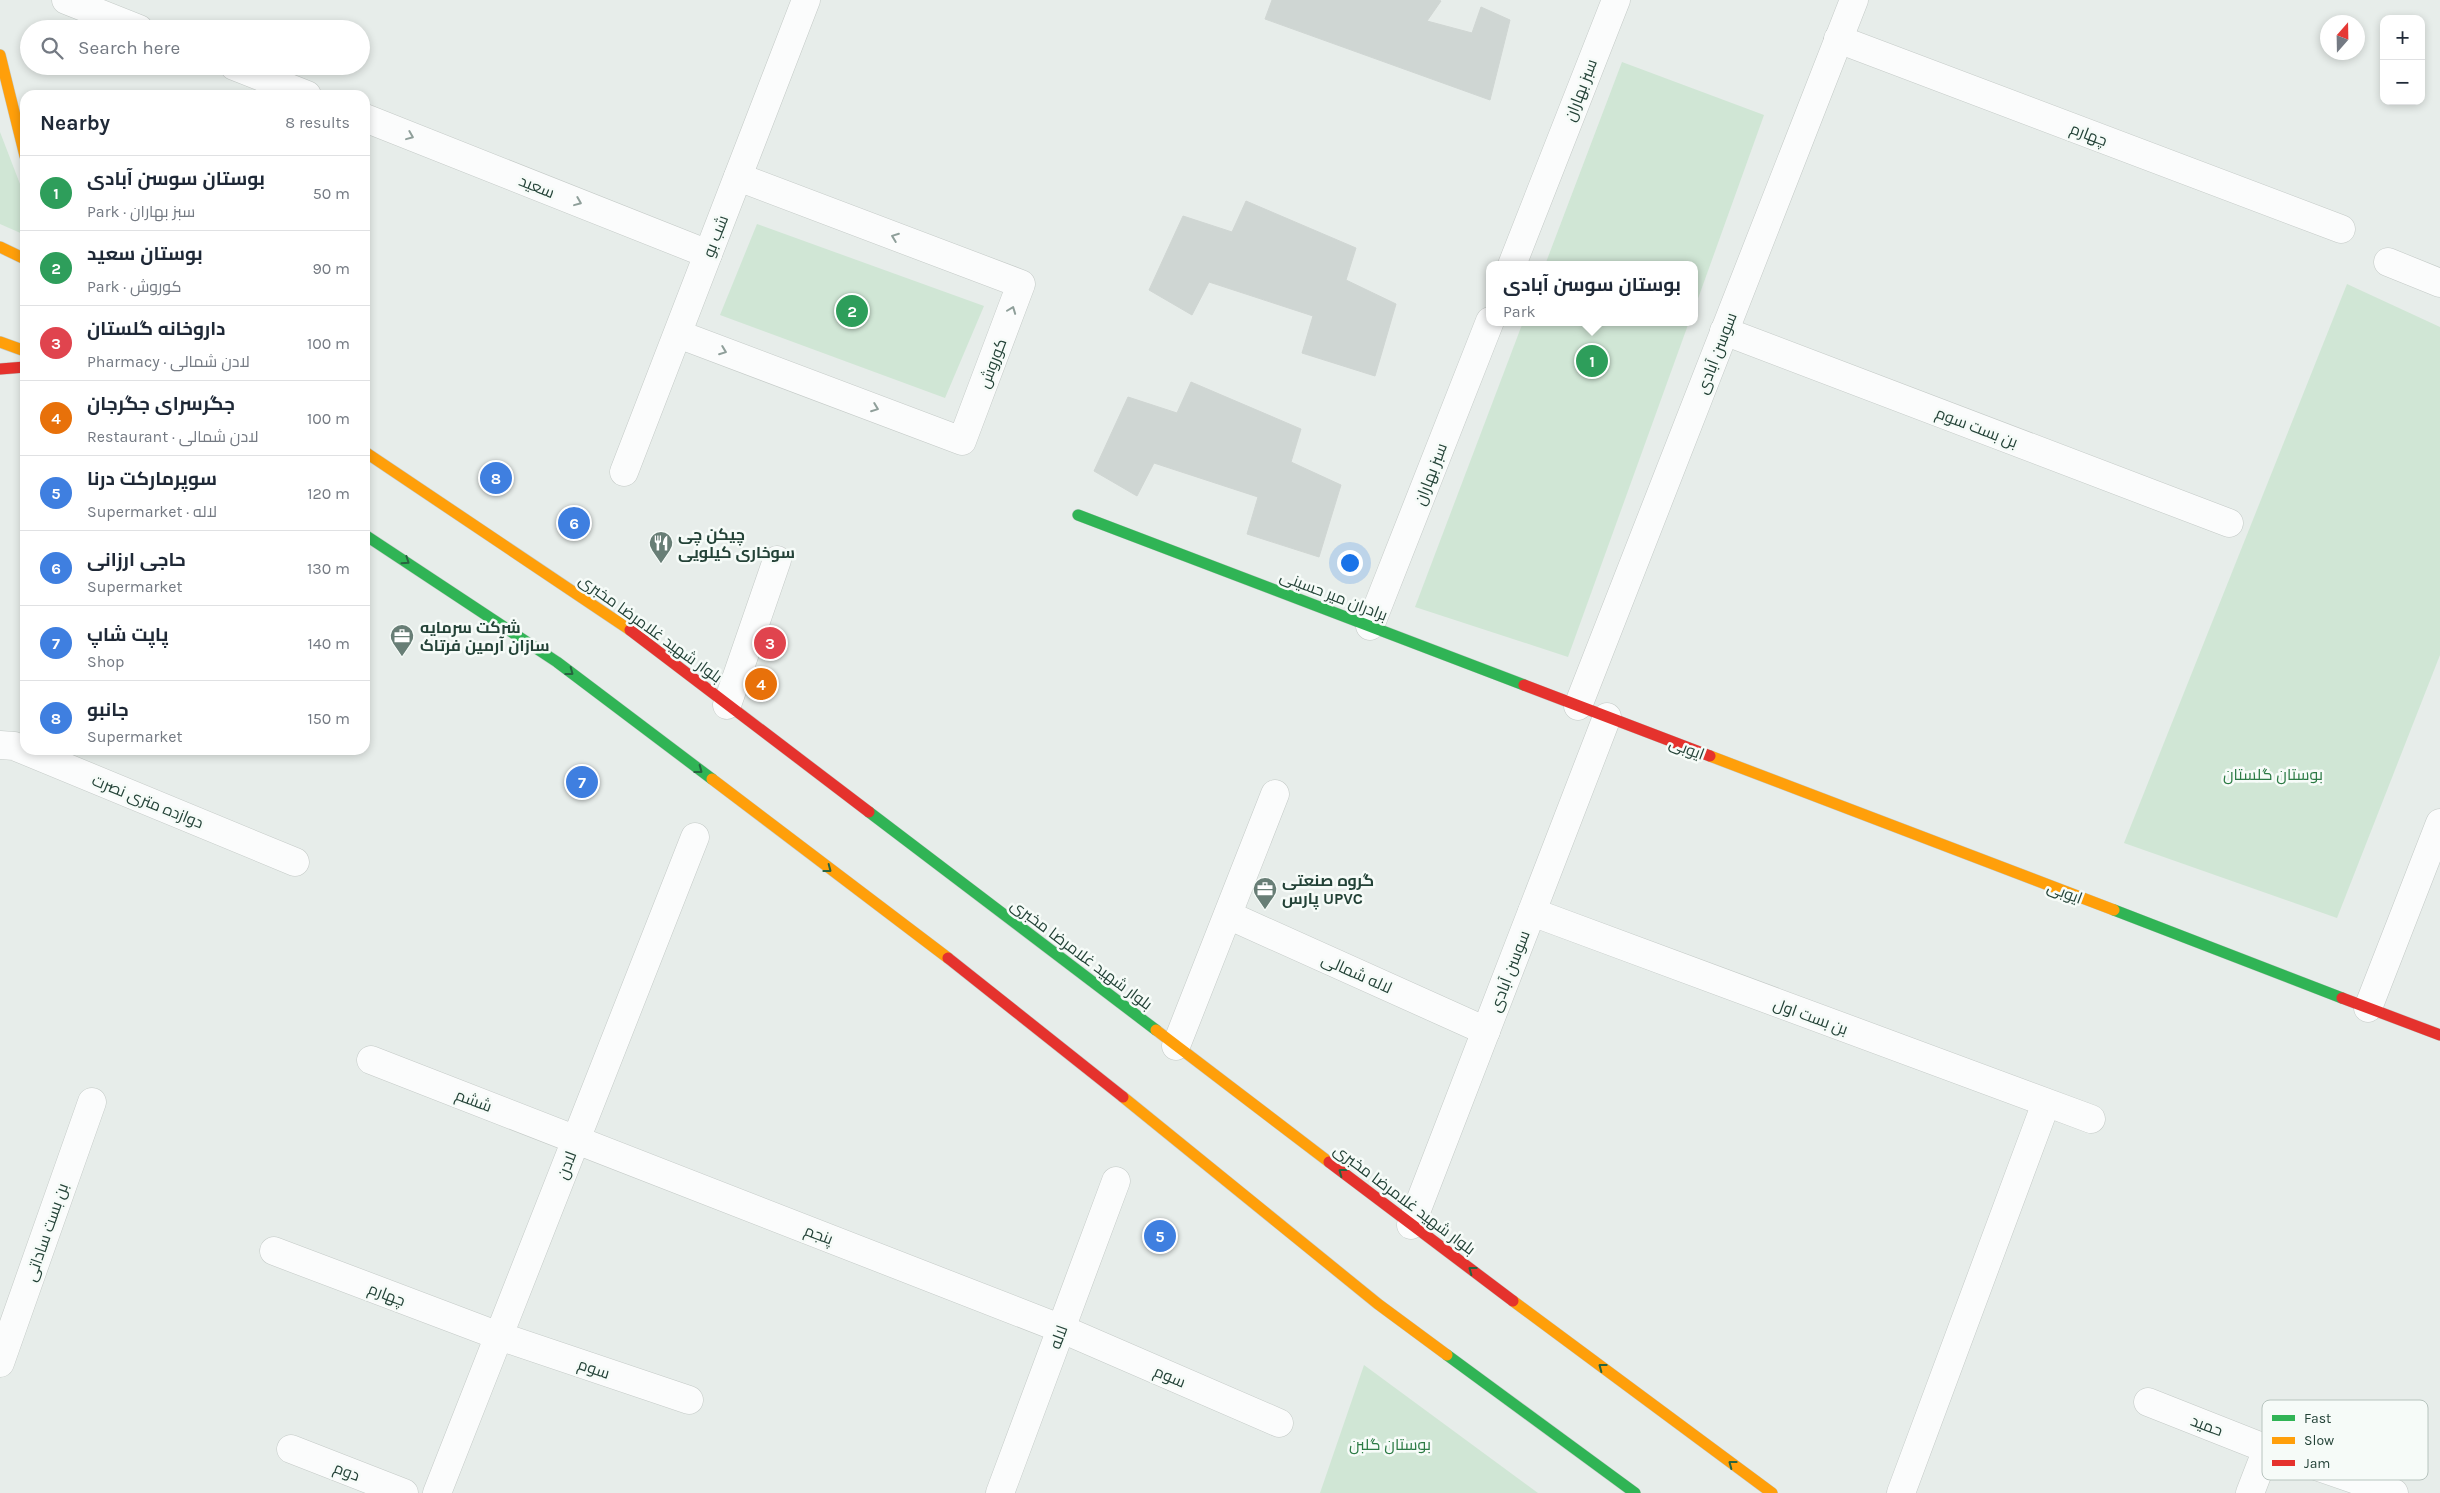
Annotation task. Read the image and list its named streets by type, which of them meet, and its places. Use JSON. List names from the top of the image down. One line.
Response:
{"streets":{"main road":["برادران میر حسینی","بلوار شهید غلامرضا مخبری","ایوبی"],"street":["سبز بهاران","چهارم","سعید","شب بو","سوسن آبادی","کوروش","بن بست سوم","دوازده متری نصرت","لاله شمالی","بن بست اول","ششم","لادن","بن بست ساداتی","پنجم","لاله","سوم","حمید","دوم"]},"crossings":[["سبز بهاران","برادران میر حسینی"],["چهارم","سوسن آبادی"],["چهارم","لادن"],["چهارم","سوم"],["سعید","شب بو"],["شب بو","کوروش"],["سوسن آبادی","بن بست سوم"],["سوسن آبادی","برادران میر حسینی"],["سوسن آبادی","بلوار شهید غلامرضا مخبری"],["سوسن آبادی","ایوبی"],["سوسن آبادی","لاله شمالی"],["سوسن آبادی","بن بست اول"],["برادران میر حسینی","ایوبی"],["ششم","لادن"],["ششم","پنجم"],["لادن","پنجم"],["لادن","سوم"],["پنجم","لاله"],["پنجم","سوم"],["لاله","سوم"]],"one_way":["سعید"],"parks":["بوستان گلستان","بوستان گلبن"],"places":{"restaurant":["چیکن چی سوخاری کیلویی"],"office":["شرکت سرمایه سازان آرمین فرتاک","گروه صنعتی پارس UPVC"]},"legend":["Fast","Slow","Jam"],"north":"top","page":{"map_buttons":["+","−"],"search":"Search here","heading":["Nearby","8 results"],"list":[{"mark":"1","name":"بوستان سوسن آبادی","note":"Park · سبز بهاران","value":"50 m"},{"mark":"2","name":"بوستان سعید","note":"Park · کوروش","value":"90 m"},{"mark":"3","name":"داروخانه گلستان","note":"Pharmacy · لادن شمالی","value":"100 m"},{"mark":"4","name":"جگرسرای جگرجان","note":"Restaurant · لادن شمالی","value":"100 m"},{"mark":"5","name":"سوپرمارکت درنا","note":"Supermarket · لاله","value":"120 m"},{"mark":"6","name":"حاجی ارزانی","note":"Supermarket","value":"130 m"},{"mark":"7","name":"پاپت شاپ","note":"Shop","value":"140 m"},{"mark":"8","name":"جانبو","note":"Supermarket","value":"150 m"}],"popup":["بوستان سوسن آبادی","Park"],"pins":["2","1","8","6","3","4","7","5"]}}
